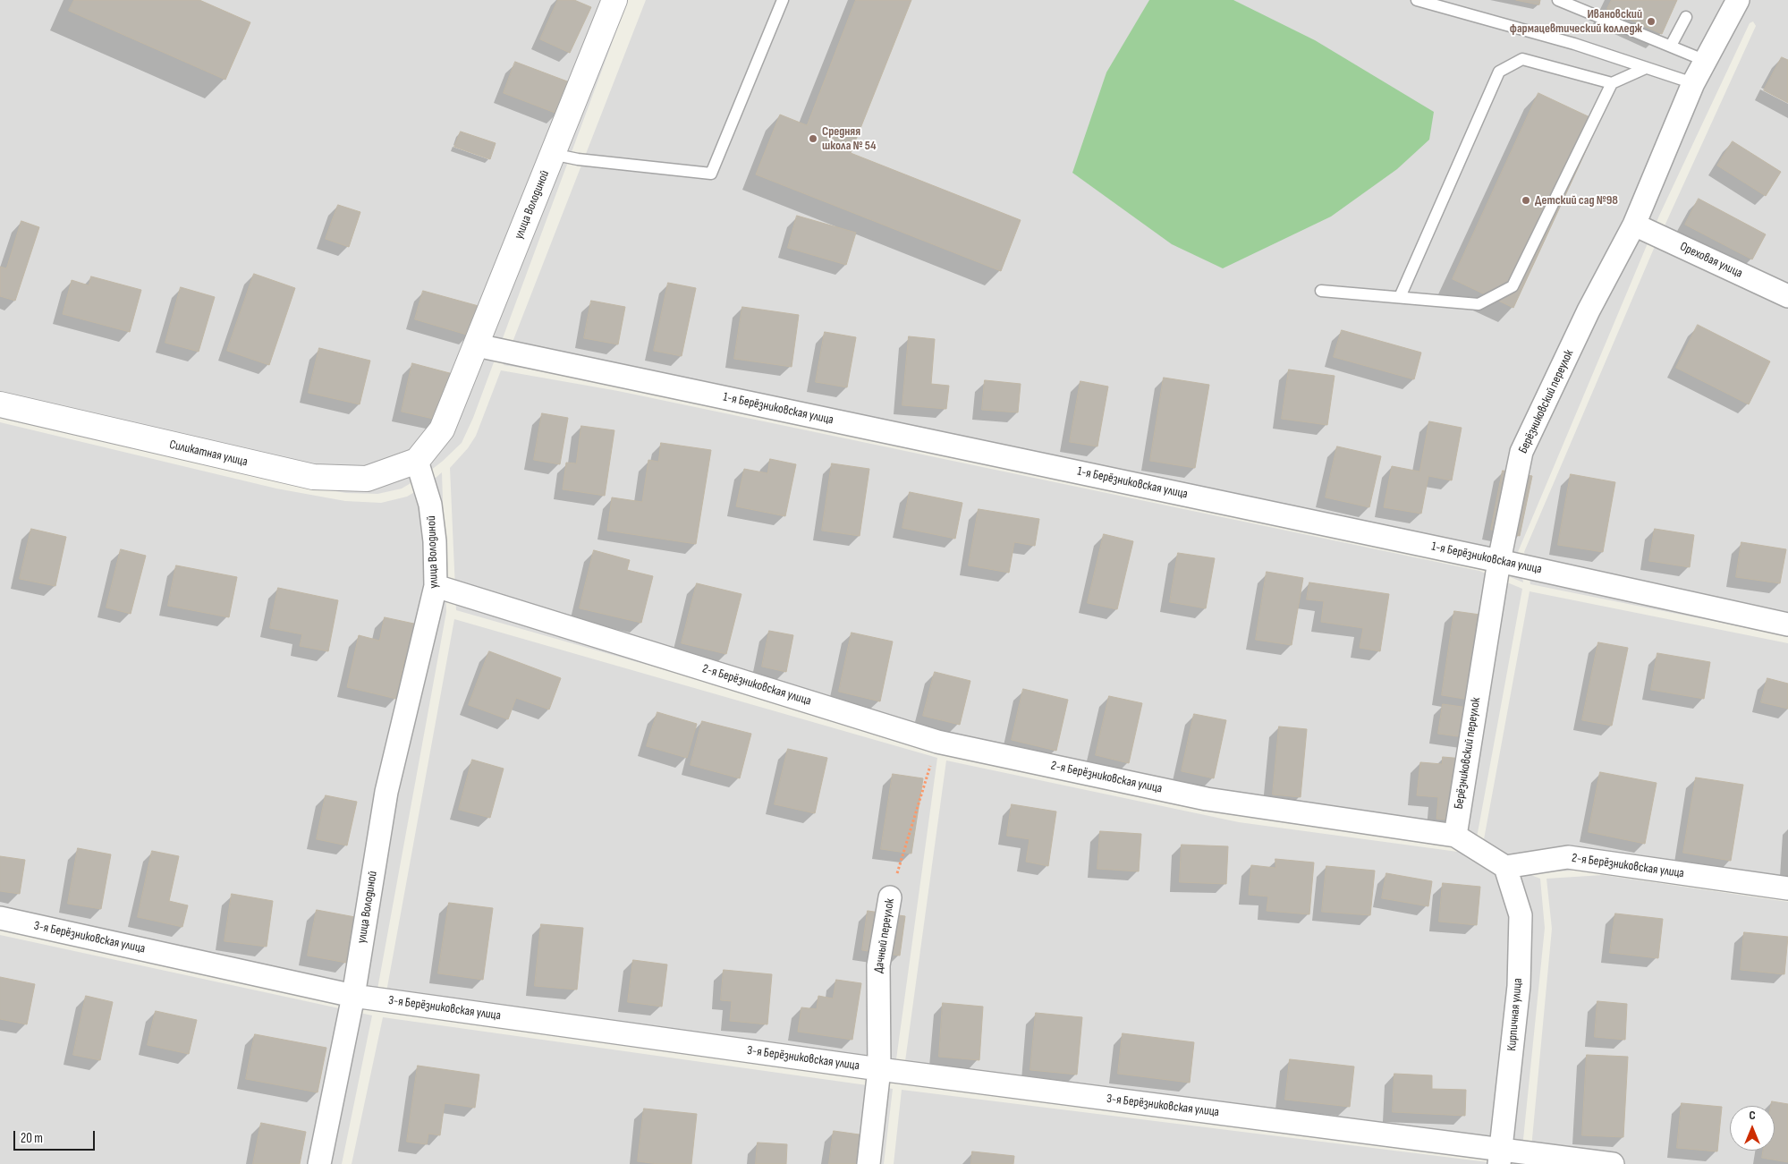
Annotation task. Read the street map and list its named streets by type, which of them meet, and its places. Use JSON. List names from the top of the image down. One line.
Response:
{"streets":{"street":["улица Володиной","Ореховая улица","Берёзниковский переулок","1-я Берёзниковская улица","Силикатная улица","2-я Берёзниковская улица","Дачный переулок","3-я Берёзниковская улица","Кирпичная улица"]},"crossings":[["улица Володиной","1-я Берёзниковская улица"],["улица Володиной","Силикатная улица"],["улица Володиной","2-я Берёзниковская улица"],["улица Володиной","3-я Берёзниковская улица"],["Ореховая улица","Берёзниковский переулок"],["Берёзниковский переулок","1-я Берёзниковская улица"],["Берёзниковский переулок","2-я Берёзниковская улица"],["2-я Берёзниковская улица","Дачный переулок"],["2-я Берёзниковская улица","Кирпичная улица"],["Дачный переулок","3-я Берёзниковская улица"],["3-я Берёзниковская улица","Кирпичная улица"]],"places":["Ивановский фармацевтический колледж","Средняя школа № 54","Детский сад №98"],"scale_bar":"20 m","north":"top"}
